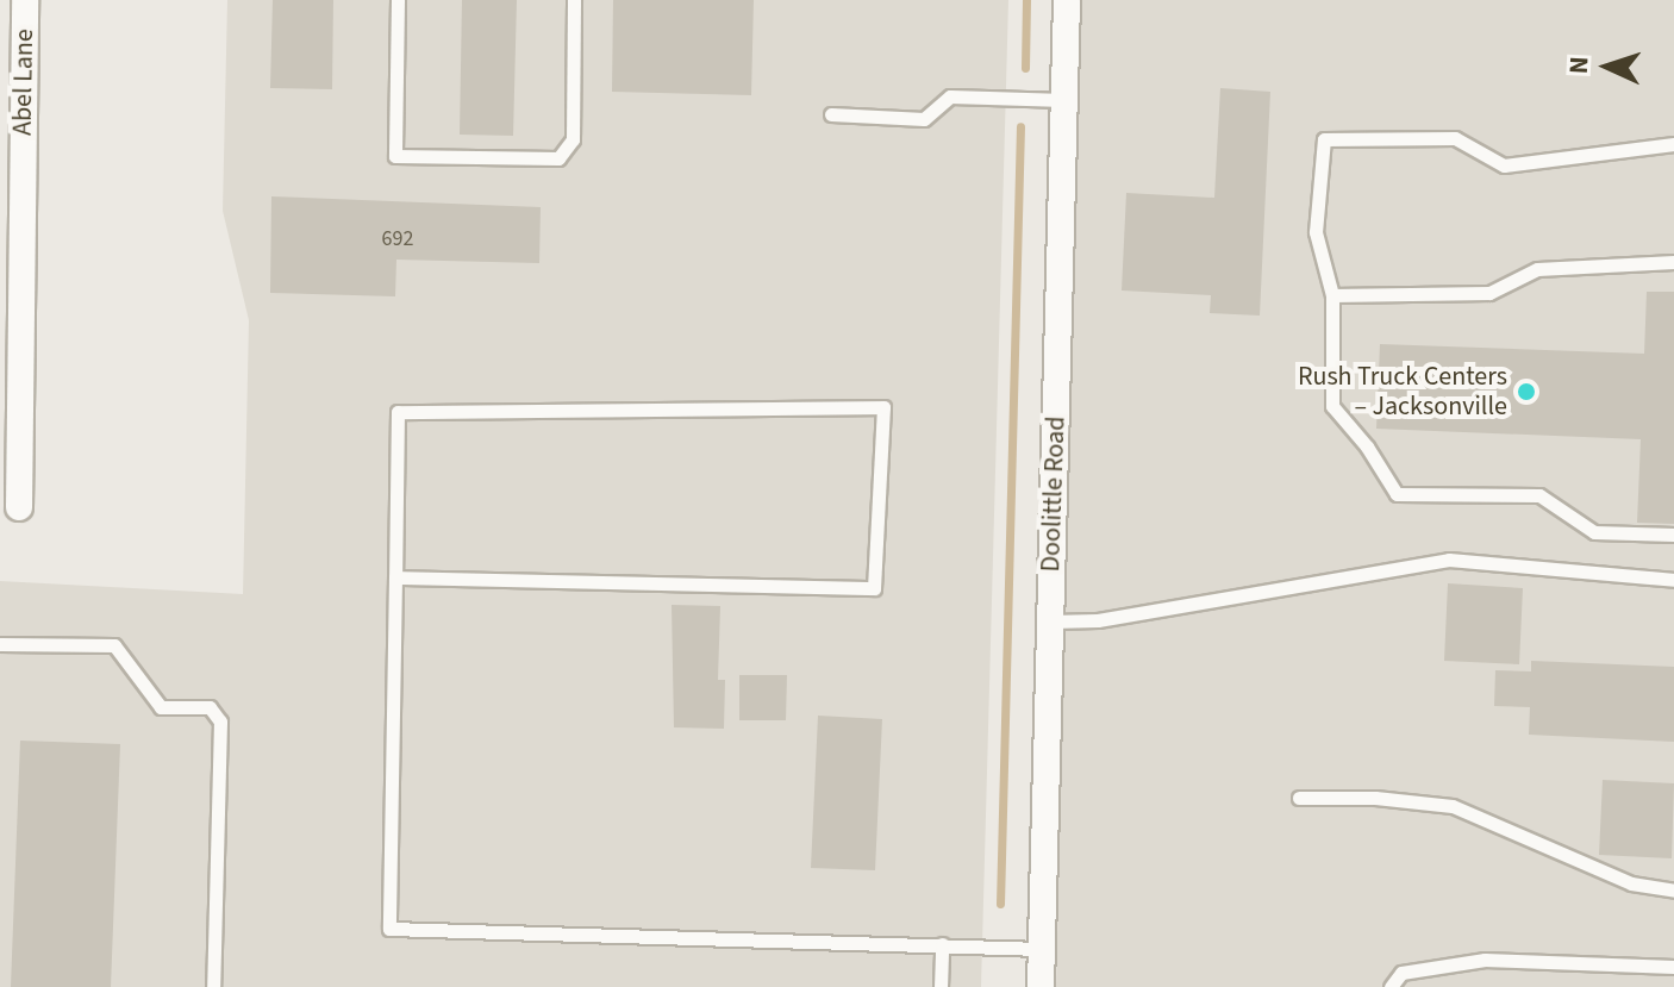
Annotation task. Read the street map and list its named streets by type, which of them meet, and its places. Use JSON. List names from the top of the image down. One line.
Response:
{"streets":{"street":["Abel Lane","Doolittle Road"]},"places":["Rush Truck Centers – Jacksonville"],"house_numbers":["692"],"north":"left"}
